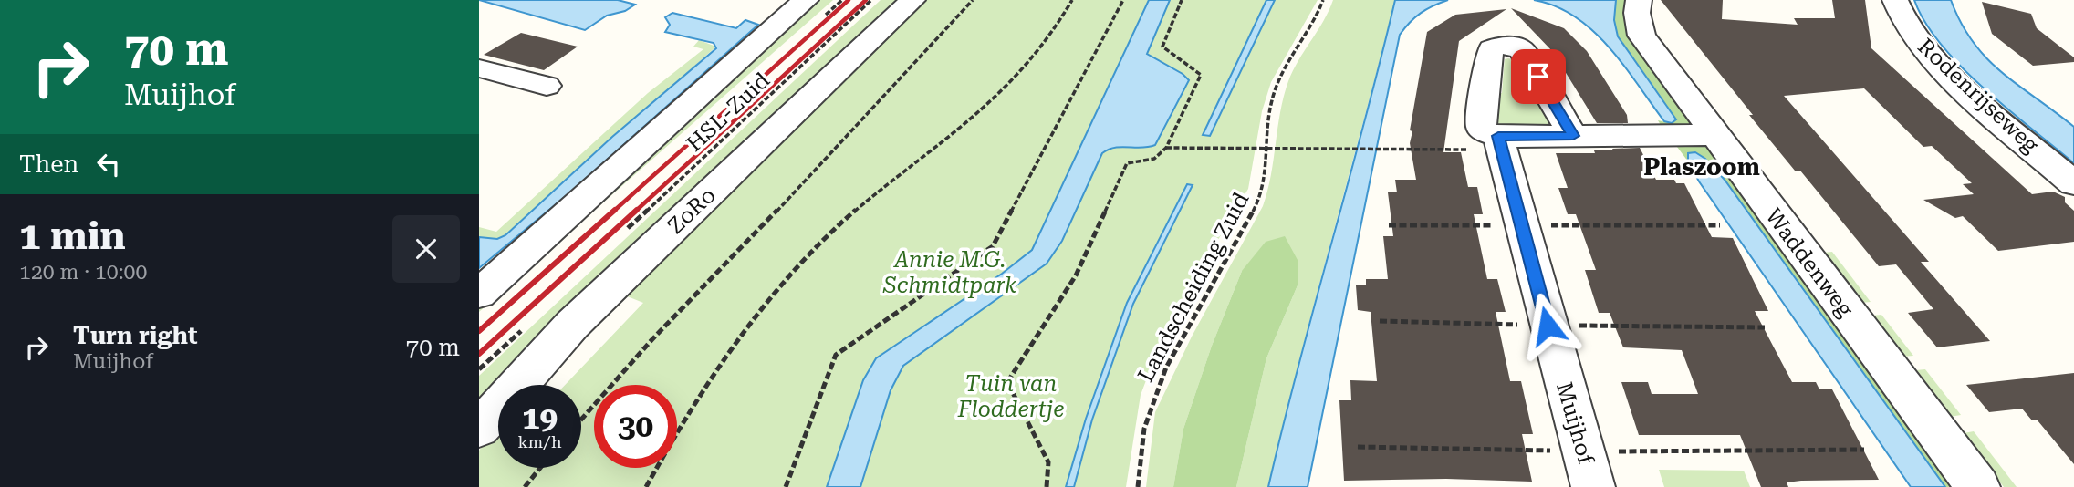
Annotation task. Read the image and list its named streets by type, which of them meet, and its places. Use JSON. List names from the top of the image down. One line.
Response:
{"streets":{"street":["Rodenrijseweg","ZoRo","Waddenweg","Muijhof"],"path":["HSL-Zuid","Landscheiding Zuid"]},"districts":["Plaszoom"],"parks":["Annie M.G. Schmidtpark","Tuin van Floddertje"],"page":{"turn":["70 m","Muijhof"],"then":"Then","heading":["1 min","120 m · 10:00"],"list":[{"name":"Turn right","note":"Muijhof","value":"70 m"}],"speed":"19 km/h","limit":"30"}}
